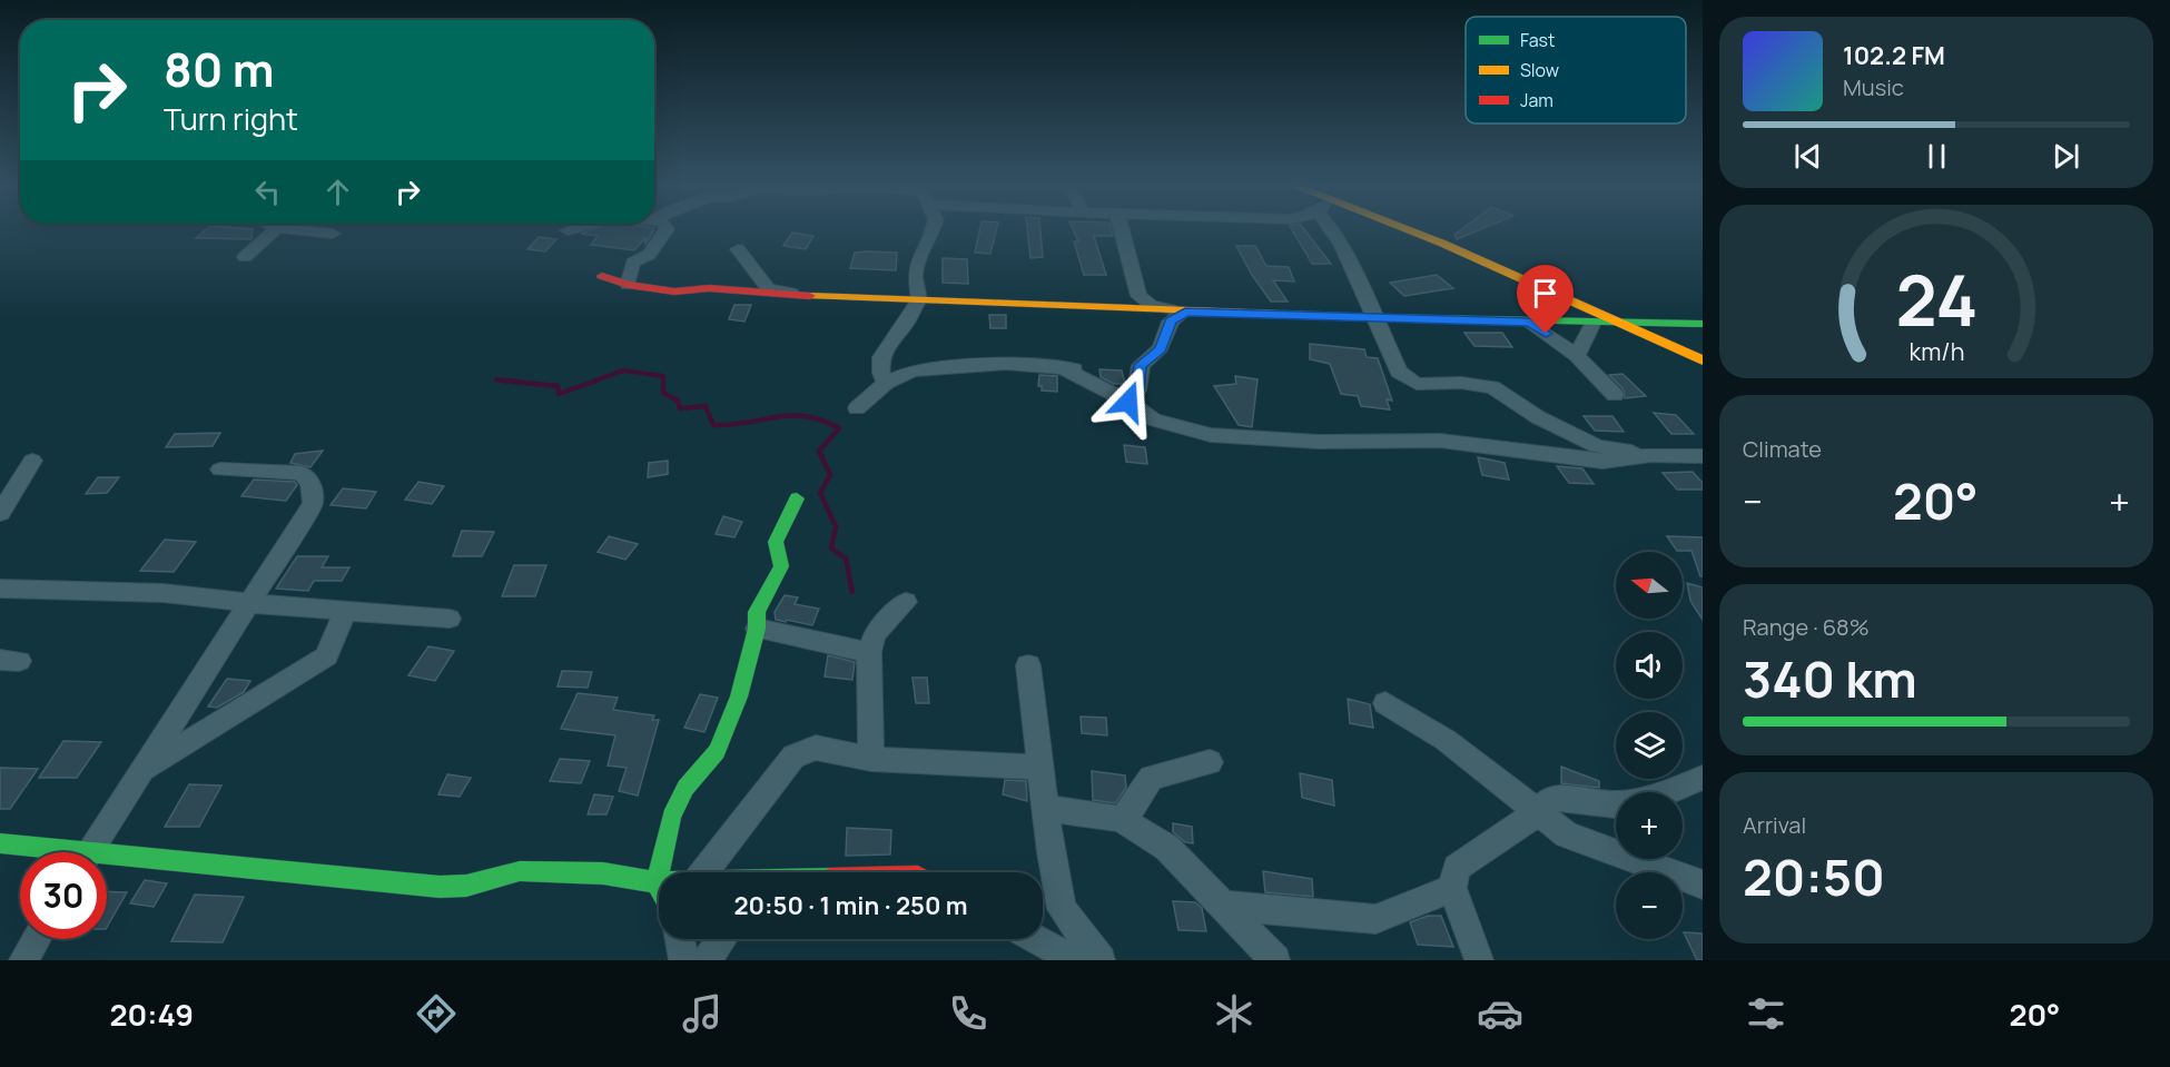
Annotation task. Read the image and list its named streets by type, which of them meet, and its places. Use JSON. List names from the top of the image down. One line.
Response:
{"legend":["Fast","Slow","Jam"],"north":"left","page":{"turn":["80 m","Turn right"],"song":["102.2 FM","Music"],"tile":["Climate",["Range · 68%","340 km"],["Arrival","20:50"]],"heat":["−","20°","+"],"map_buttons":["+","−"],"limit":"30","trip":"20:50 · 1 min · 250 m","tabs":["20:49","20°"],"gauge":["24","km/h"]}}
